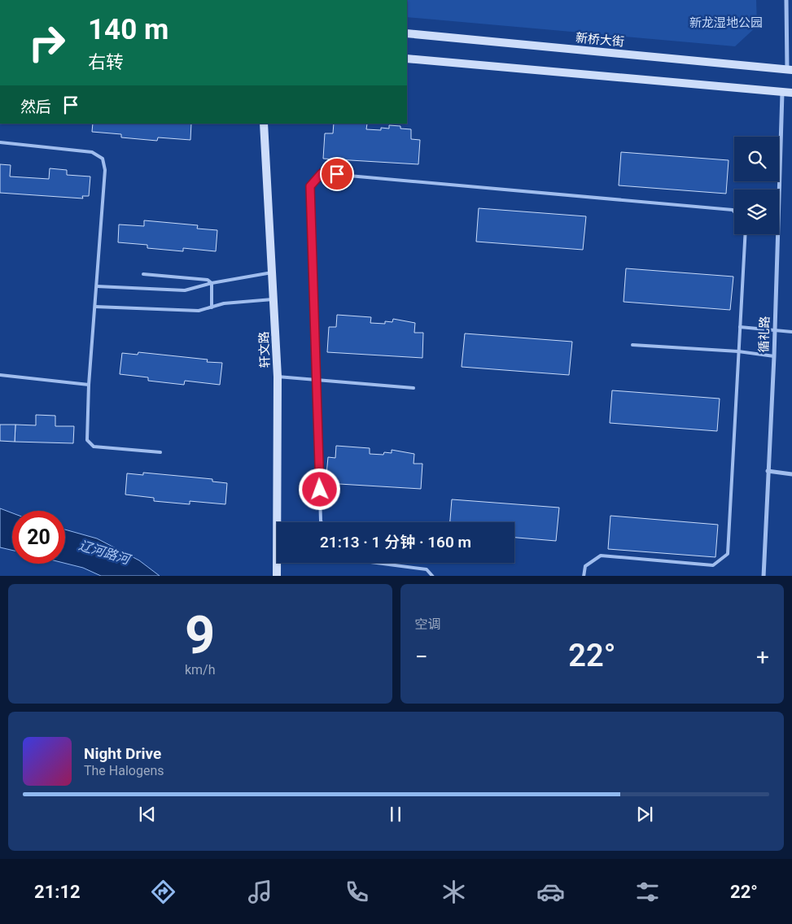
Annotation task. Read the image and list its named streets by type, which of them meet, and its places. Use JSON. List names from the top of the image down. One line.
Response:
{"streets":{"street":["新桥大街","循礼路","轩文路"]},"water":["辽河路河"],"parks":["新龙湿地公园"],"page":{"turn":["140 m","右转"],"then":"然后","limit":"20","trip":"21:13 · 1 分钟 · 160 m","tile":[["9","km/h"],"空调"],"heat":["−","22°","+"],"song":["Night Drive","The Halogens"],"tabs":["21:12","22°"]}}
